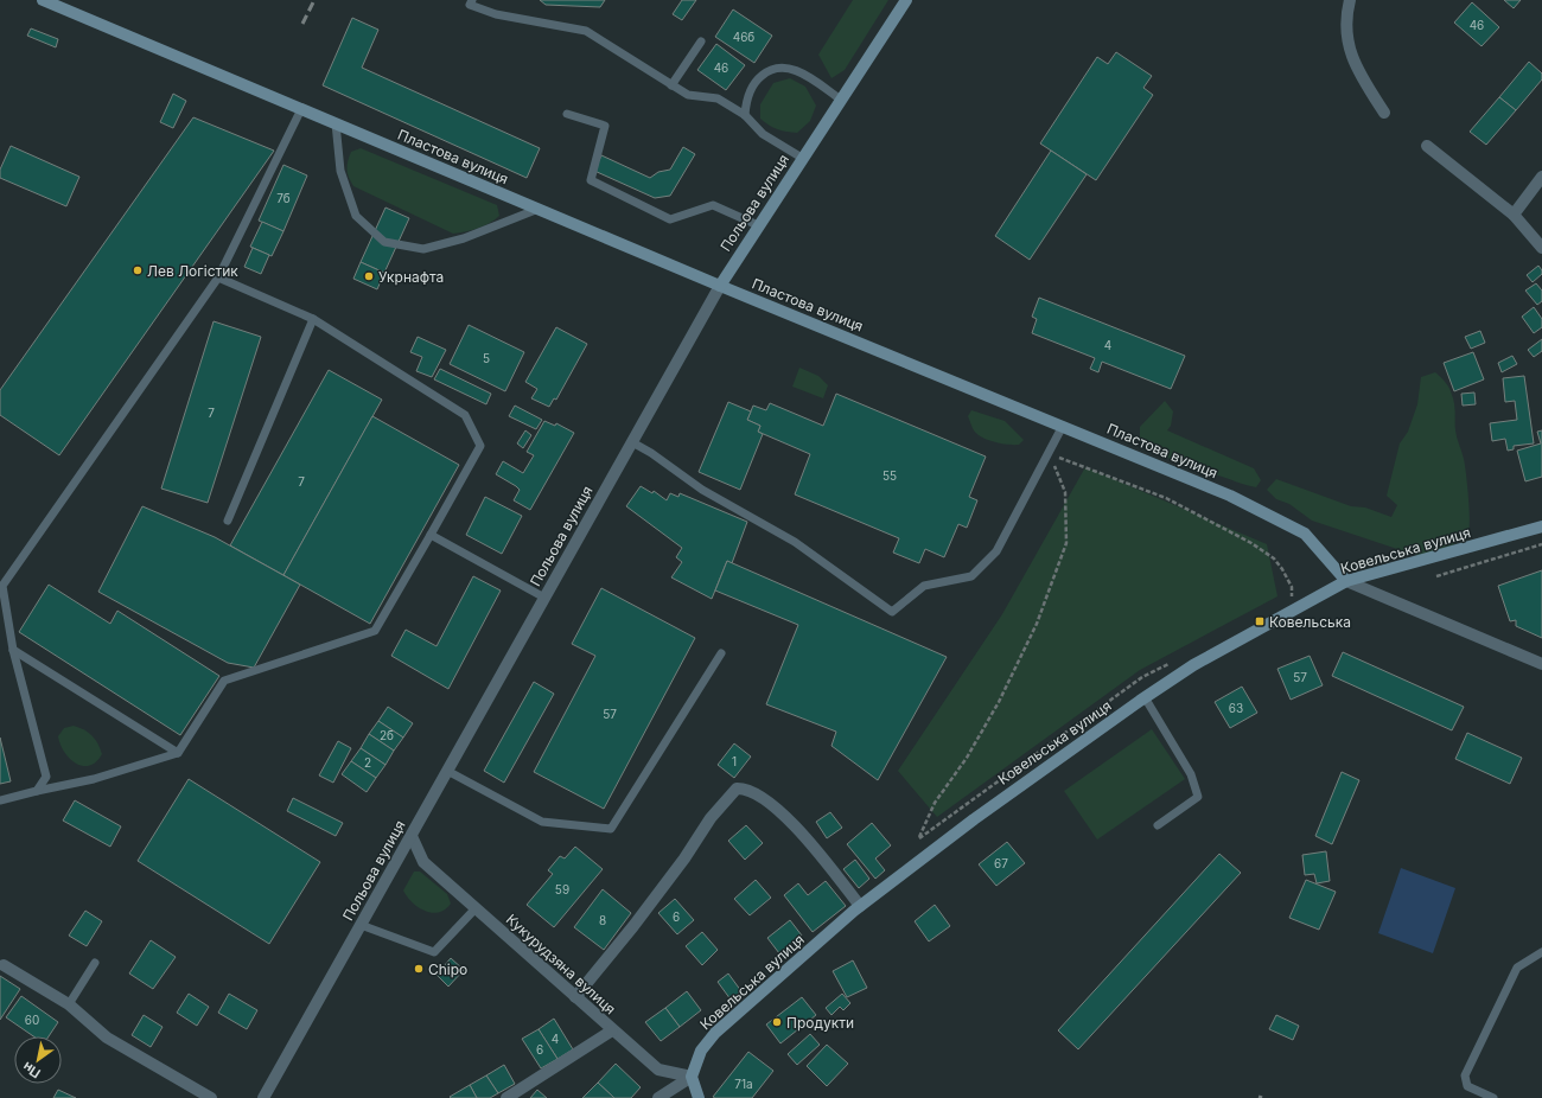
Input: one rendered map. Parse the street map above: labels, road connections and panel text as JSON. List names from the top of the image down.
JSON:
{
  "streets": {
    "main road": ["Пластова вулиця", "Польова вулиця", "Ковельська вулиця"],
    "street": ["Кукурудзяна вулиця"]
  },
  "crossings": [
    ["Пластова вулиця", "Польова вулиця"],
    ["Пластова вулиця", "Ковельська вулиця"],
    ["Польова вулиця", "Кукурудзяна вулиця"],
    ["Ковельська вулиця", "Кукурудзяна вулиця"]
  ],
  "places": {
    "other": [
      "Лев Логістик",
      "Укрнафта",
      "Chipo",
      "Продукти"
    ],
    "transit": ["Ковельська"]
  },
  "house_numbers": [
    "46",
    "46б",
    "46",
    "7б",
    "4",
    "5",
    "7",
    "55",
    "7",
    "57",
    "63",
    "57",
    "2б",
    "1",
    "2",
    "67",
    "59",
    "6",
    "8",
    "60",
    "4",
    "6",
    "71а"
  ],
  "north": "bottom left"
}
